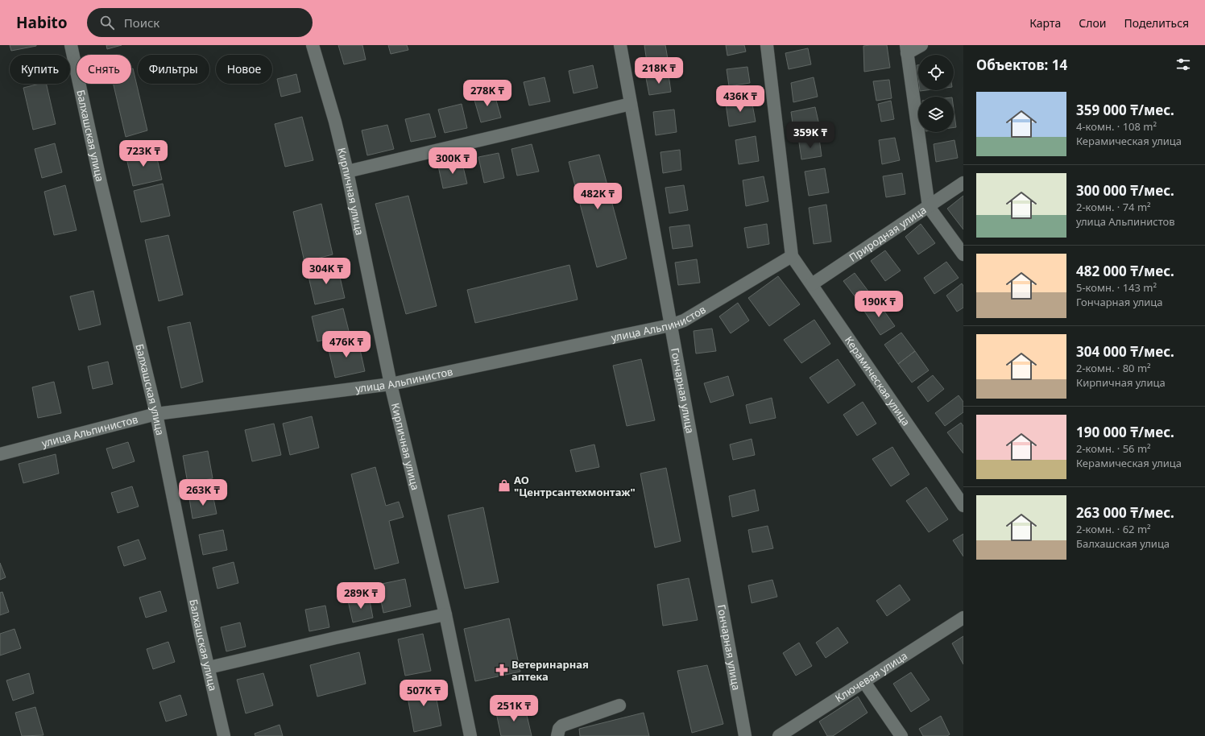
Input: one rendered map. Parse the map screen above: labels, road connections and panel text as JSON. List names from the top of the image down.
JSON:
{
  "streets": {
    "street": [
      "Балхашская улица",
      "Кирпичная улица",
      "Природная улица",
      "улица Альпинистов",
      "Керамическая улица",
      "Гончарная улица",
      "Ключевая улица"
    ]
  },
  "crossings": [
    ["Балхашская улица", "улица Альпинистов"],
    ["Кирпичная улица", "улица Альпинистов"],
    ["Природная улица", "Керамическая улица"],
    ["улица Альпинистов", "Керамическая улица"],
    ["улица Альпинистов", "Гончарная улица"]
  ],
  "places": {
    "shop": ["АО \"Центрсантехмонтаж\""],
    "pharmacy": ["Ветеринарная аптека"]
  },
  "page": {
    "header": "Habito",
    "search": "Поиск",
    "nav": ["Карта", "Слои", "Поделиться"],
    "heading": "Объектов: 14",
    "chip": [
      "Купить",
      "Снять",
      "Фильтры",
      "Новое"
    ],
    "price": [
      "218K ₸",
      "278K ₸",
      "436K ₸",
      "359K ₸",
      "723K ₸",
      "300K ₸",
      "482K ₸",
      "304K ₸",
      "190K ₸",
      "476K ₸",
      "263K ₸",
      "289K ₸",
      "507K ₸",
      "251K ₸"
    ],
    "list": [
      {
        "name": "359 000 ₸/мес.",
        "note": "4-комн. · 108 m² · Керамическая улица"
      },
      {
        "name": "300 000 ₸/мес.",
        "note": "2-комн. · 74 m² · улица Альпинистов"
      },
      {
        "name": "482 000 ₸/мес.",
        "note": "5-комн. · 143 m² · Гончарная улица"
      },
      {
        "name": "304 000 ₸/мес.",
        "note": "2-комн. · 80 m² · Кирпичная улица"
      },
      {
        "name": "190 000 ₸/мес.",
        "note": "2-комн. · 56 m² · Керамическая улица"
      },
      {
        "name": "263 000 ₸/мес.",
        "note": "2-комн. · 62 m² · Балхашская улица"
      }
    ]
  }
}
